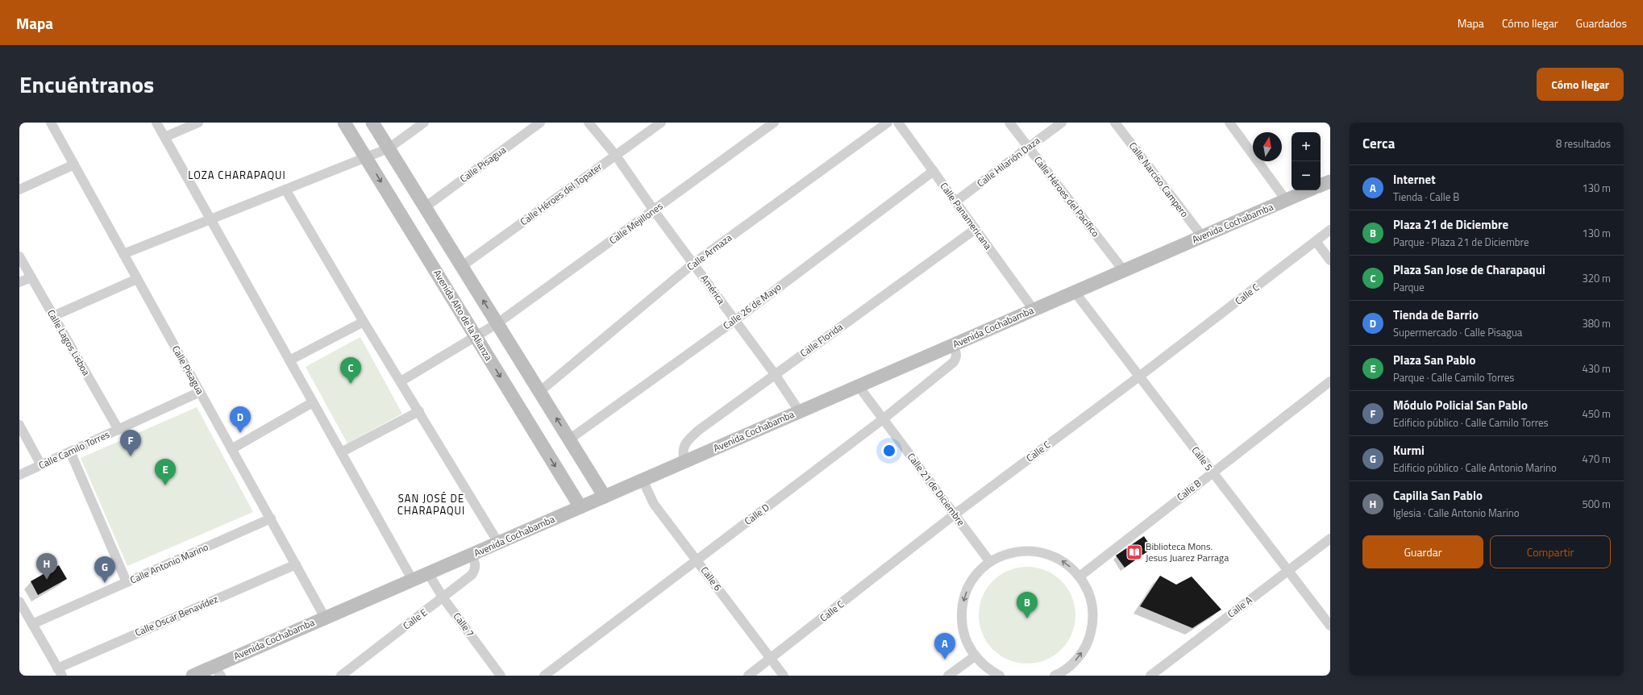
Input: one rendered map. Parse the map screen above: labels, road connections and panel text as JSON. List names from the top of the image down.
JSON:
{
  "streets": {
    "street": [
      "Calle Hilarión Daza",
      "Calle Pisagua",
      "Calle Narciso Campero",
      "Calle Héroes del Topater",
      "Calle Héroes del Pacífico",
      "Calle Panamericana",
      "Calle Mejillones",
      "Avenida Cochabamba",
      "Calle Armaza",
      "América",
      "Calle C",
      "Calle 26 de Mayo",
      "Avenida Alto de la Alianza",
      "Calle Florida",
      "Calle Lagos Lisboa",
      "Calle Camilo Torres",
      "Calle 5",
      "Calle 21 de Diciembre",
      "Calle B",
      "Calle D",
      "Calle Antonio Marino",
      "Calle 6",
      "Calle A",
      "Calle Oscar Benavídez",
      "Calle E",
      "Calle 7"
    ]
  },
  "crossings": [
    ["Calle Hilarión Daza", "Calle Héroes del Pacífico"],
    ["Calle Hilarión Daza", "Calle Panamericana"],
    ["Calle Pisagua", "Avenida Cochabamba"],
    ["Calle Pisagua", "Calle Camilo Torres"],
    ["Calle Pisagua", "Calle Antonio Marino"],
    ["Calle Pisagua", "Calle Oscar Benavídez"],
    ["Calle Narciso Campero", "Avenida Cochabamba"],
    ["Calle Héroes del Topater", "América"],
    ["Calle Héroes del Pacífico", "Avenida Cochabamba"],
    ["Calle Panamericana", "Avenida Cochabamba"],
    ["Calle Panamericana", "Calle 26 de Mayo"],
    ["Calle Panamericana", "Calle Florida"],
    ["Calle Mejillones", "América"],
    ["Calle Mejillones", "Avenida Alto de la Alianza"],
    ["Avenida Cochabamba", "América"],
    ["Avenida Cochabamba", "Avenida Alto de la Alianza"],
    ["Avenida Cochabamba", "Calle Florida"],
    ["Avenida Cochabamba", "Calle 5"],
    ["Avenida Cochabamba", "Calle 21 de Diciembre"],
    ["Avenida Cochabamba", "Calle D"],
    ["Avenida Cochabamba", "Calle 6"],
    ["Avenida Cochabamba", "Calle E"],
    ["Avenida Cochabamba", "Calle 7"],
    ["Calle Armaza", "América"],
    ["América", "Calle 26 de Mayo"],
    ["América", "Calle Florida"],
    ["Calle C", "Calle 5"],
    ["Calle C", "Calle 21 de Diciembre"],
    ["Calle C", "Calle 6"],
    ["Calle Lagos Lisboa", "Calle Camilo Torres"],
    ["Calle 5", "Calle B"],
    ["Calle 5", "Calle A"],
    ["Calle 21 de Diciembre", "Calle D"],
    ["Calle D", "Calle 6"],
    ["Calle E", "Calle 7"]
  ],
  "districts": ["LOZA CHARAPAQUI", "SAN JOSÉ DE CHARAPAQUI"],
  "places": {
    "library": ["Biblioteca Mons. Jesus Juarez Parraga"]
  },
  "north": "top",
  "page": {
    "header": "Mapa",
    "nav": ["Mapa", "Cómo llegar", "Guardados"],
    "title": "Encuéntranos",
    "buttons": [
      "Cómo llegar",
      ["Guardar", "Compartir"]
    ],
    "heading": ["Cerca", "8 resultados"],
    "map_buttons": ["+", "−"],
    "list": [
      {
        "mark": "A",
        "name": "Internet",
        "note": "Tienda · Calle B",
        "value": "130 m"
      },
      {
        "mark": "B",
        "name": "Plaza 21 de Diciembre",
        "note": "Parque · Plaza 21 de Diciembre",
        "value": "130 m"
      },
      {
        "mark": "C",
        "name": "Plaza San Jose de Charapaqui",
        "note": "Parque",
        "value": "320 m"
      },
      {
        "mark": "D",
        "name": "Tienda de Barrio",
        "note": "Supermercado · Calle Pisagua",
        "value": "380 m"
      },
      {
        "mark": "E",
        "name": "Plaza San Pablo",
        "note": "Parque · Calle Camilo Torres",
        "value": "430 m"
      },
      {
        "mark": "F",
        "name": "Módulo Policial San Pablo",
        "note": "Edificio público · Calle Camilo Torres",
        "value": "450 m"
      },
      {
        "mark": "G",
        "name": "Kurmi",
        "note": "Edificio público · Calle Antonio Marino",
        "value": "470 m"
      },
      {
        "mark": "H",
        "name": "Capilla San Pablo",
        "note": "Iglesia · Calle Antonio Marino",
        "value": "500 m"
      }
    ],
    "pins": [
      "C",
      "D",
      "F",
      "E",
      "H",
      "G",
      "B",
      "A"
    ]
  }
}
